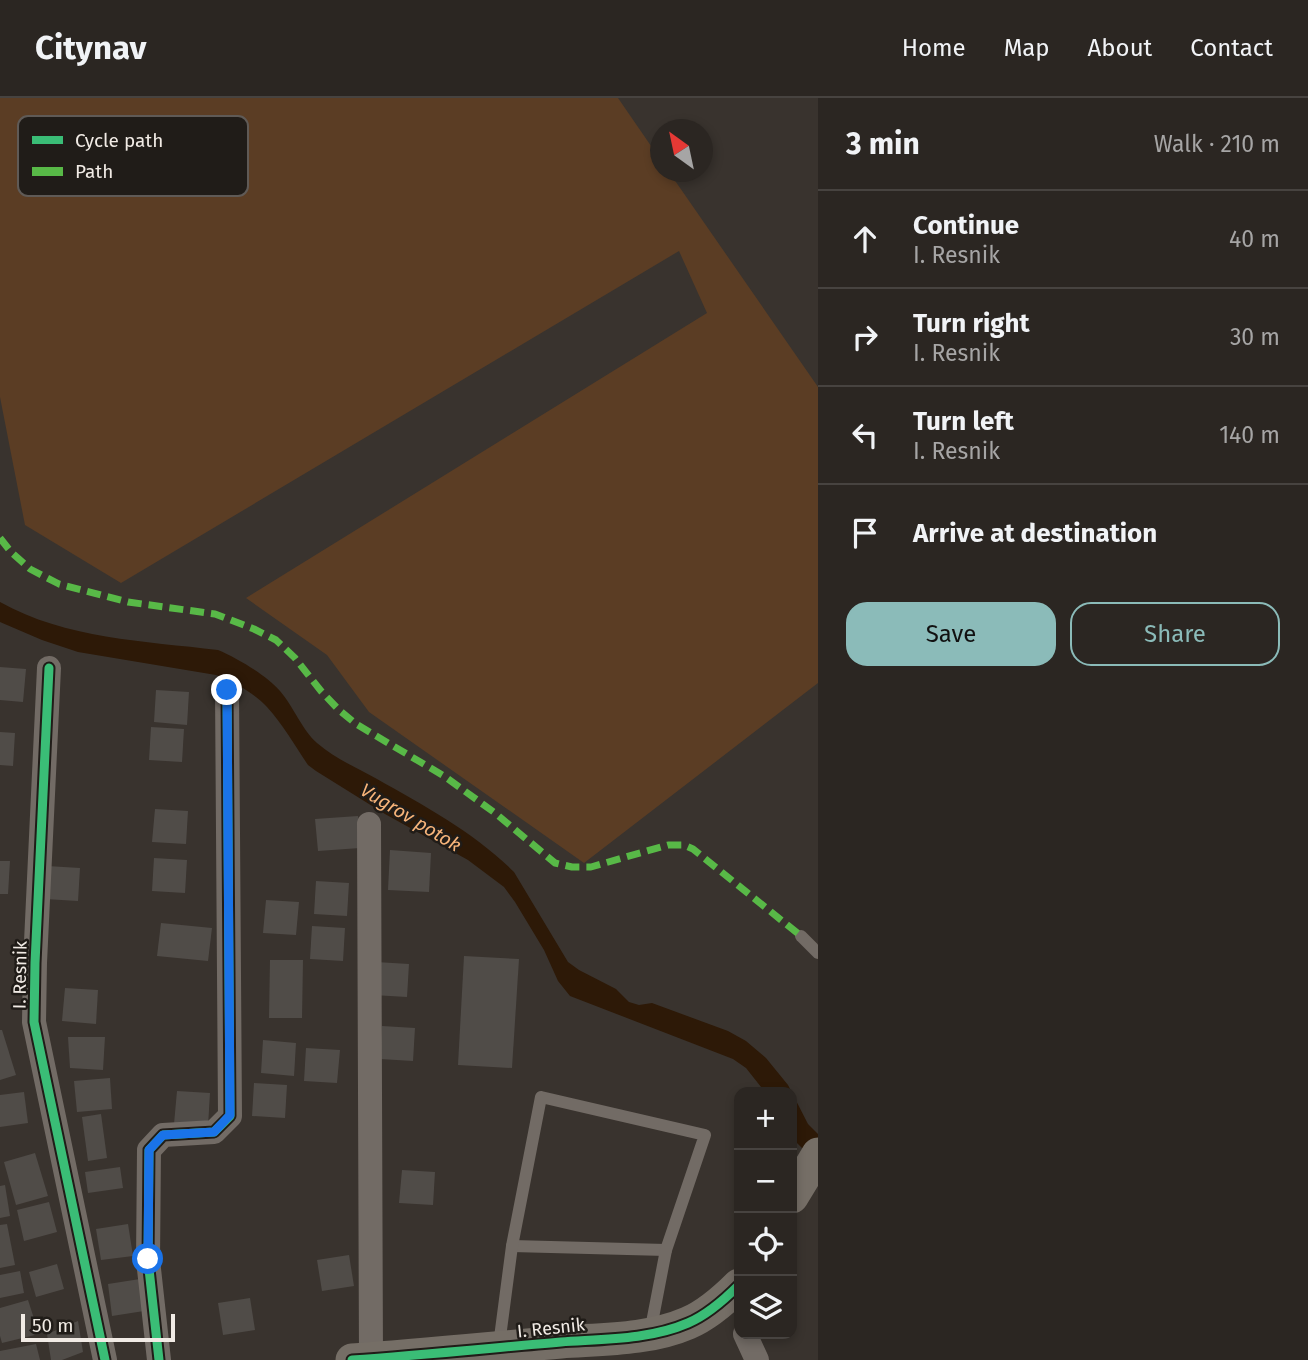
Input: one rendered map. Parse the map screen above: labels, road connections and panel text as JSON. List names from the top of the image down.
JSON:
{
  "streets": {
    "street": ["I. Resnik"]
  },
  "water": ["Vugrov potok"],
  "legend": ["Cycle path", "Path"],
  "scale_bar": "50 m",
  "north": "top left",
  "page": {
    "header": "Citynav",
    "nav": [
      "Home",
      "Map",
      "About",
      "Contact"
    ],
    "heading": ["3 min", "Walk · 210 m"],
    "list": [
      ["Continue", "I. Resnik", "40 m"],
      ["Turn right", "I. Resnik", "30 m"],
      ["Turn left", "I. Resnik", "140 m"],
      "Arrive at destination"
    ],
    "buttons": ["Save", "Share"],
    "map_buttons": ["+", "−"],
    "scale": "50 m"
  }
}
